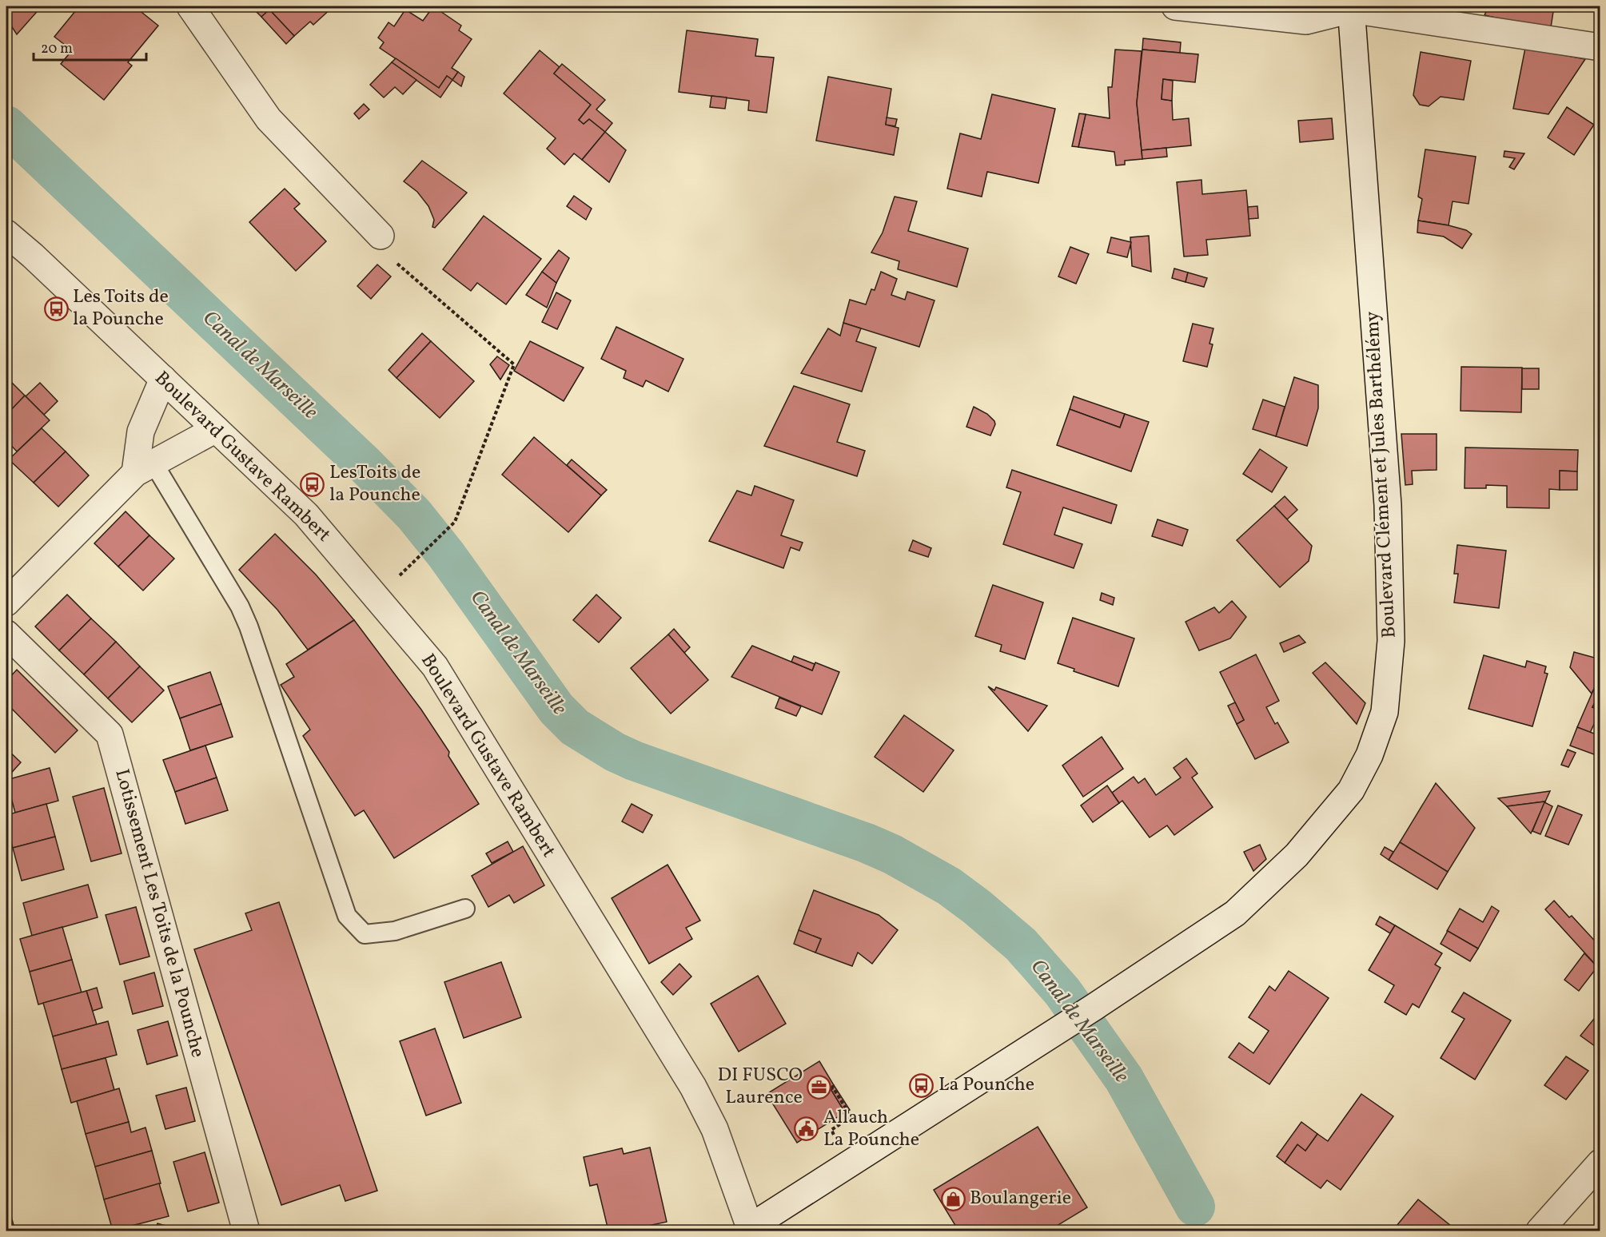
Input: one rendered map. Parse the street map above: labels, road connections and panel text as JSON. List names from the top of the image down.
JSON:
{
  "streets": {
    "street": ["Boulevard Gustave Rambert", "Boulevard Clément et Jules Barthélémy", "Lotissement Les Toits de la Pounche"]
  },
  "crossings": [
    ["Boulevard Gustave Rambert", "Boulevard Clément et Jules Barthélémy"]
  ],
  "water": ["Canal de Marseille"],
  "places": {
    "bus stop": ["Les Toits de la Pounche", "LesToits de la Pounche", "La Pounche"],
    "office": ["DI FUSCO Laurence"],
    "public building": ["Allauch La Pounche"],
    "shop": ["Boulangerie"]
  },
  "scale_bar": "20 m"
}
